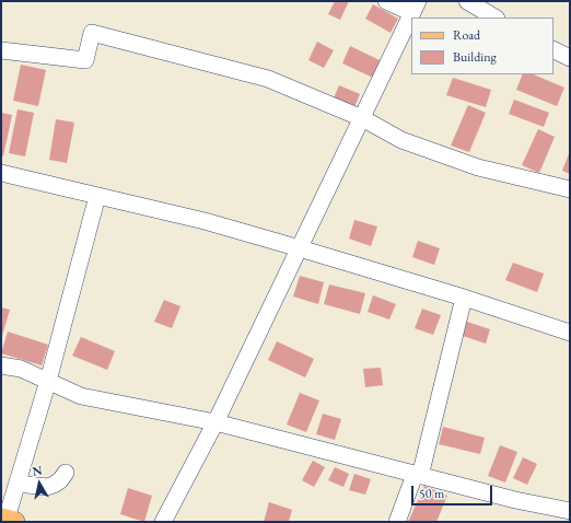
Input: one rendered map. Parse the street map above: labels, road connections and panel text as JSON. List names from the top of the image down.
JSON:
{
  "legend": ["Road", "Building"],
  "scale_bar": "50 m",
  "north": "top"
}
